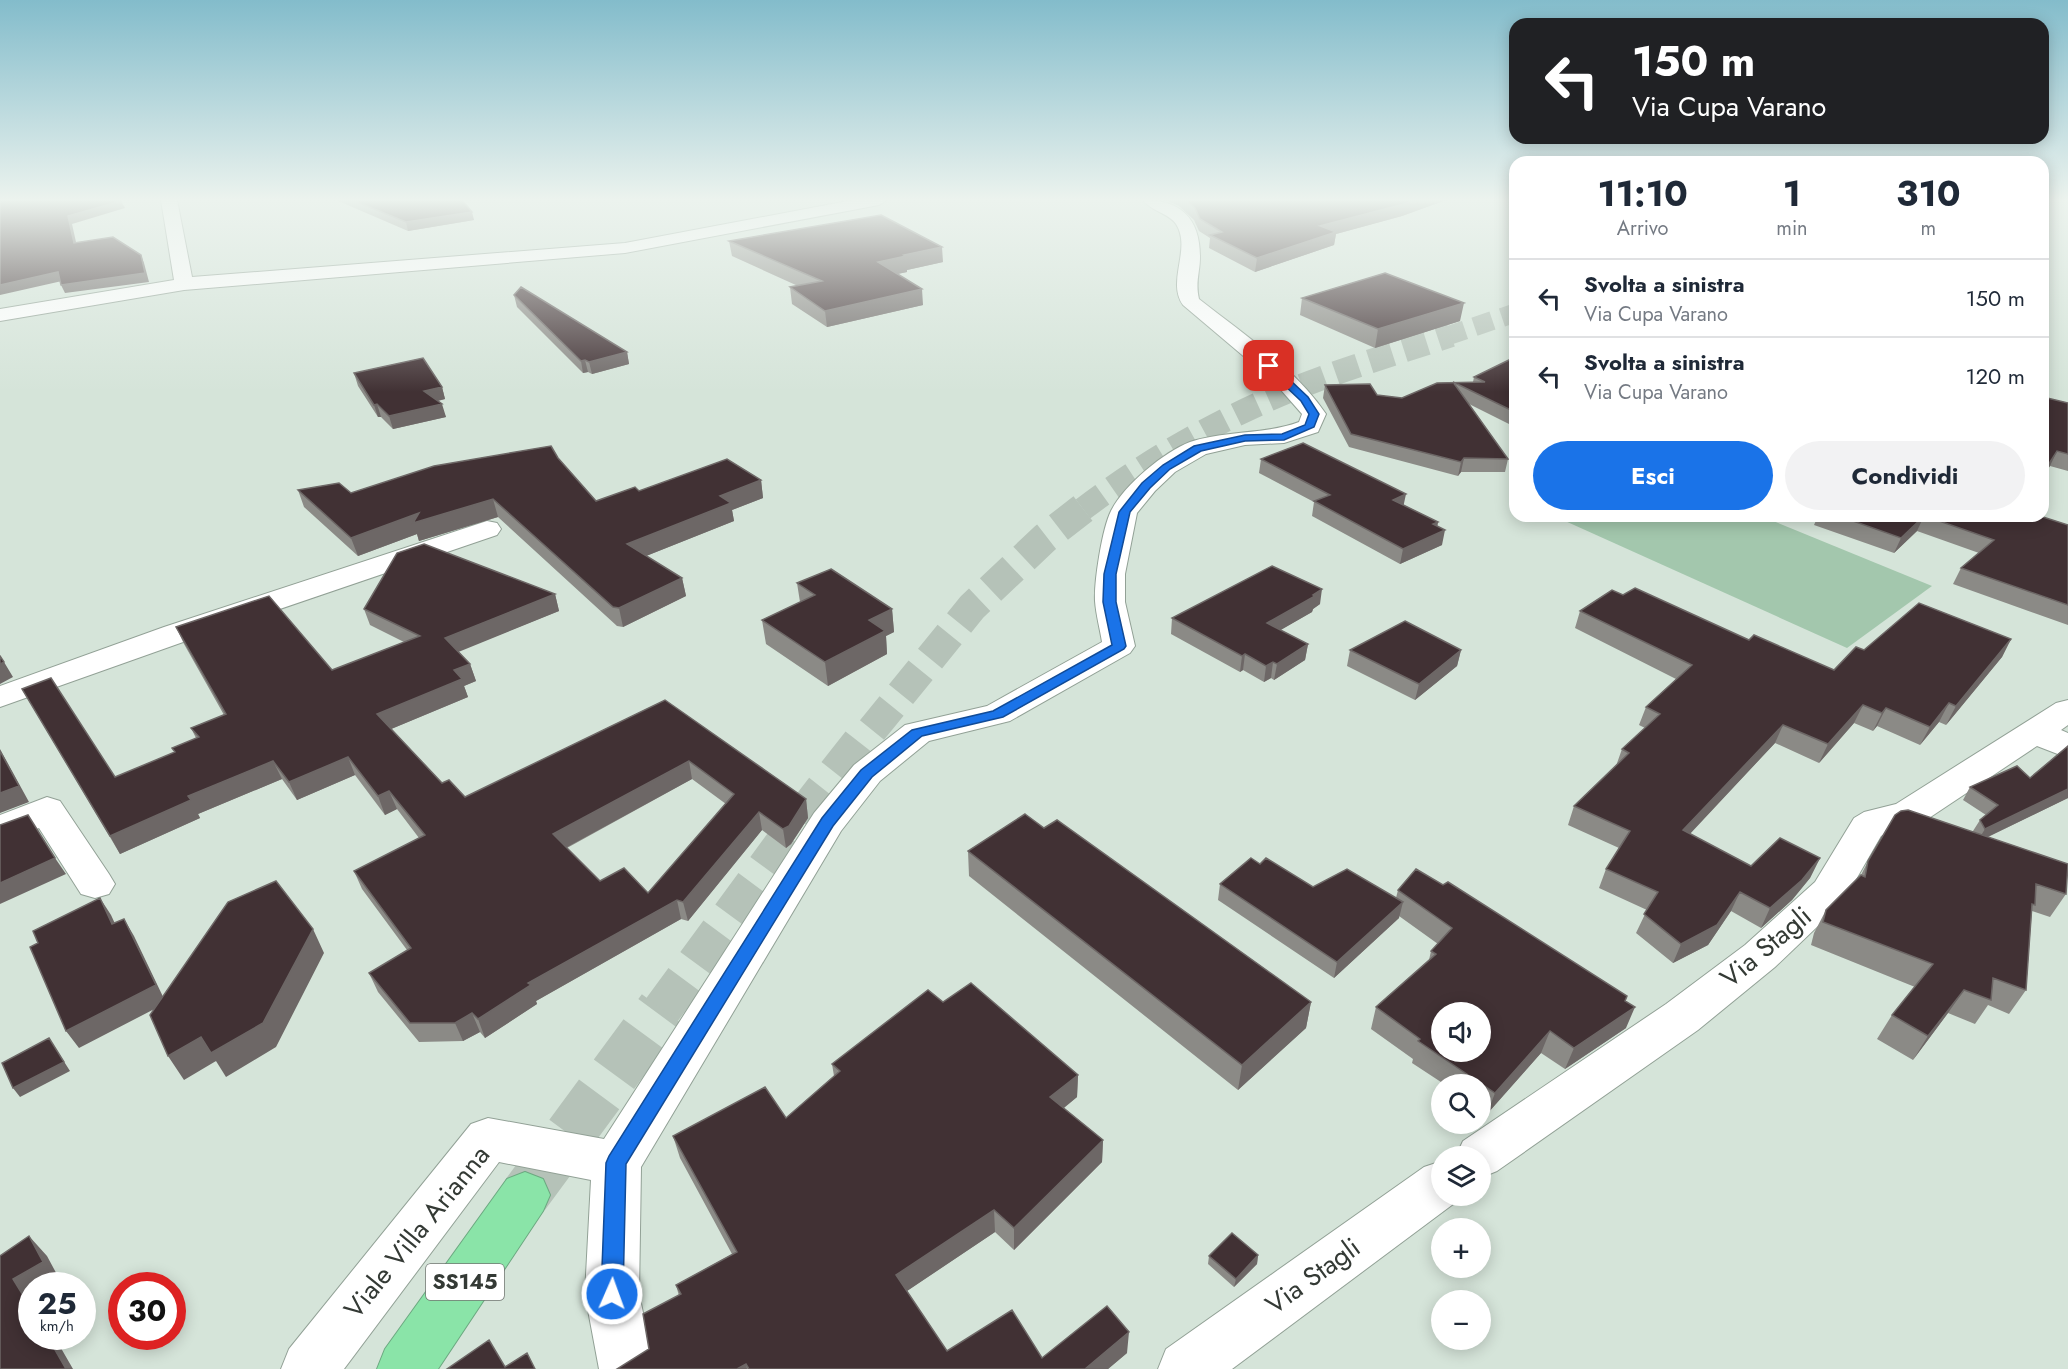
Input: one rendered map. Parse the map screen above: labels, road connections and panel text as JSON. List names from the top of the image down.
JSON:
{
  "streets": {
    "highway": ["SS145"],
    "street": ["Via Stagli", "Viale Villa Arianna"]
  },
  "page": {
    "turn": ["150 m", "Via Cupa Varano"],
    "eta": [
      "11:10",
      "Arrivo",
      "1",
      "min",
      "310",
      "m"
    ],
    "list": [
      {
        "name": "Svolta a sinistra",
        "note": "Via Cupa Varano",
        "value": "150 m"
      },
      {
        "name": "Svolta a sinistra",
        "note": "Via Cupa Varano",
        "value": "120 m"
      }
    ],
    "buttons": ["Esci", "Condividi"],
    "map_buttons": ["+", "−"],
    "speed": "25 km/h",
    "limit": "30"
  }
}
